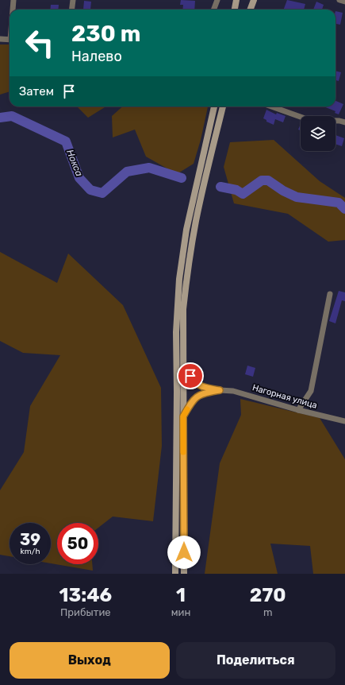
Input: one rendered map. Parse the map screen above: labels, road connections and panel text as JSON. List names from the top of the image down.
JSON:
{
  "streets": {
    "street": ["Нагорная улица"]
  },
  "water": ["Нокса"],
  "page": {
    "turn": ["230 m", "Налево"],
    "then": "Затем",
    "speed": "39 km/h",
    "limit": "50",
    "eta": [
      "13:46",
      "Прибытие",
      "1",
      "мин",
      "270",
      "m"
    ],
    "buttons": ["Выход", "Поделиться"]
  }
}
